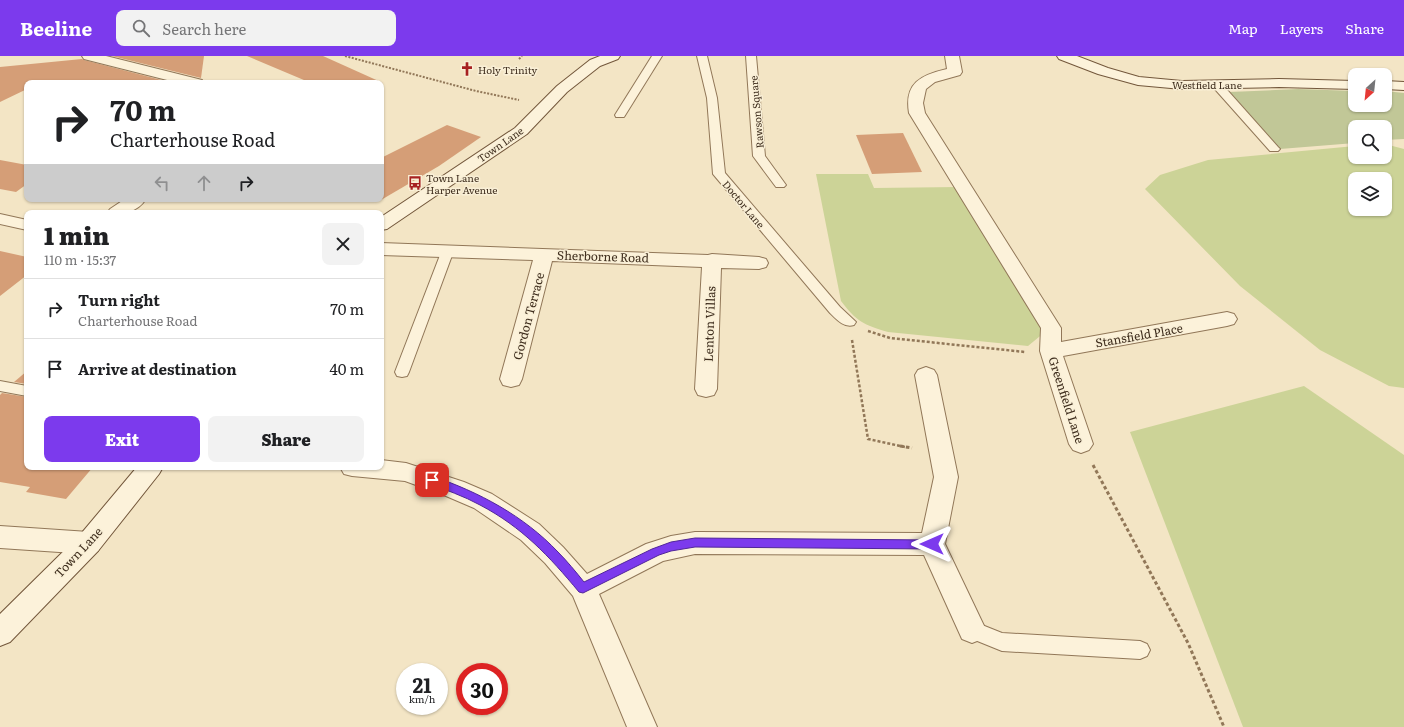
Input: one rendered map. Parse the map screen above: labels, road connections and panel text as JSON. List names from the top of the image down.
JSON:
{
  "streets": {
    "street": [
      "Westfield Lane",
      "Town Lane",
      "Sherborne Road",
      "Gordon Terrace",
      "Lenton Villas",
      "Stansfield Place",
      "Greenfield Lane"
    ],
    "lane": ["Rawson Square", "Doctor Lane"]
  },
  "crossings": [
    ["Sherborne Road", "Gordon Terrace"],
    ["Sherborne Road", "Lenton Villas"],
    ["Stansfield Place", "Greenfield Lane"]
  ],
  "places": {
    "church": ["Holy Trinity"],
    "bus stop": ["Town Lane Harper Avenue"]
  },
  "north": "bottom left",
  "page": {
    "header": "Beeline",
    "search": "Search here",
    "nav": ["Map", "Layers", "Share"],
    "turn": ["70 m", "Charterhouse Road"],
    "heading": ["1 min", "110 m · 15:37"],
    "list": [
      {
        "name": "Turn right",
        "note": "Charterhouse Road",
        "value": "70 m"
      },
      {
        "name": "Arrive at destination",
        "value": "40 m"
      }
    ],
    "buttons": ["Exit", "Share"],
    "speed": "21 km/h",
    "limit": "30"
  }
}
